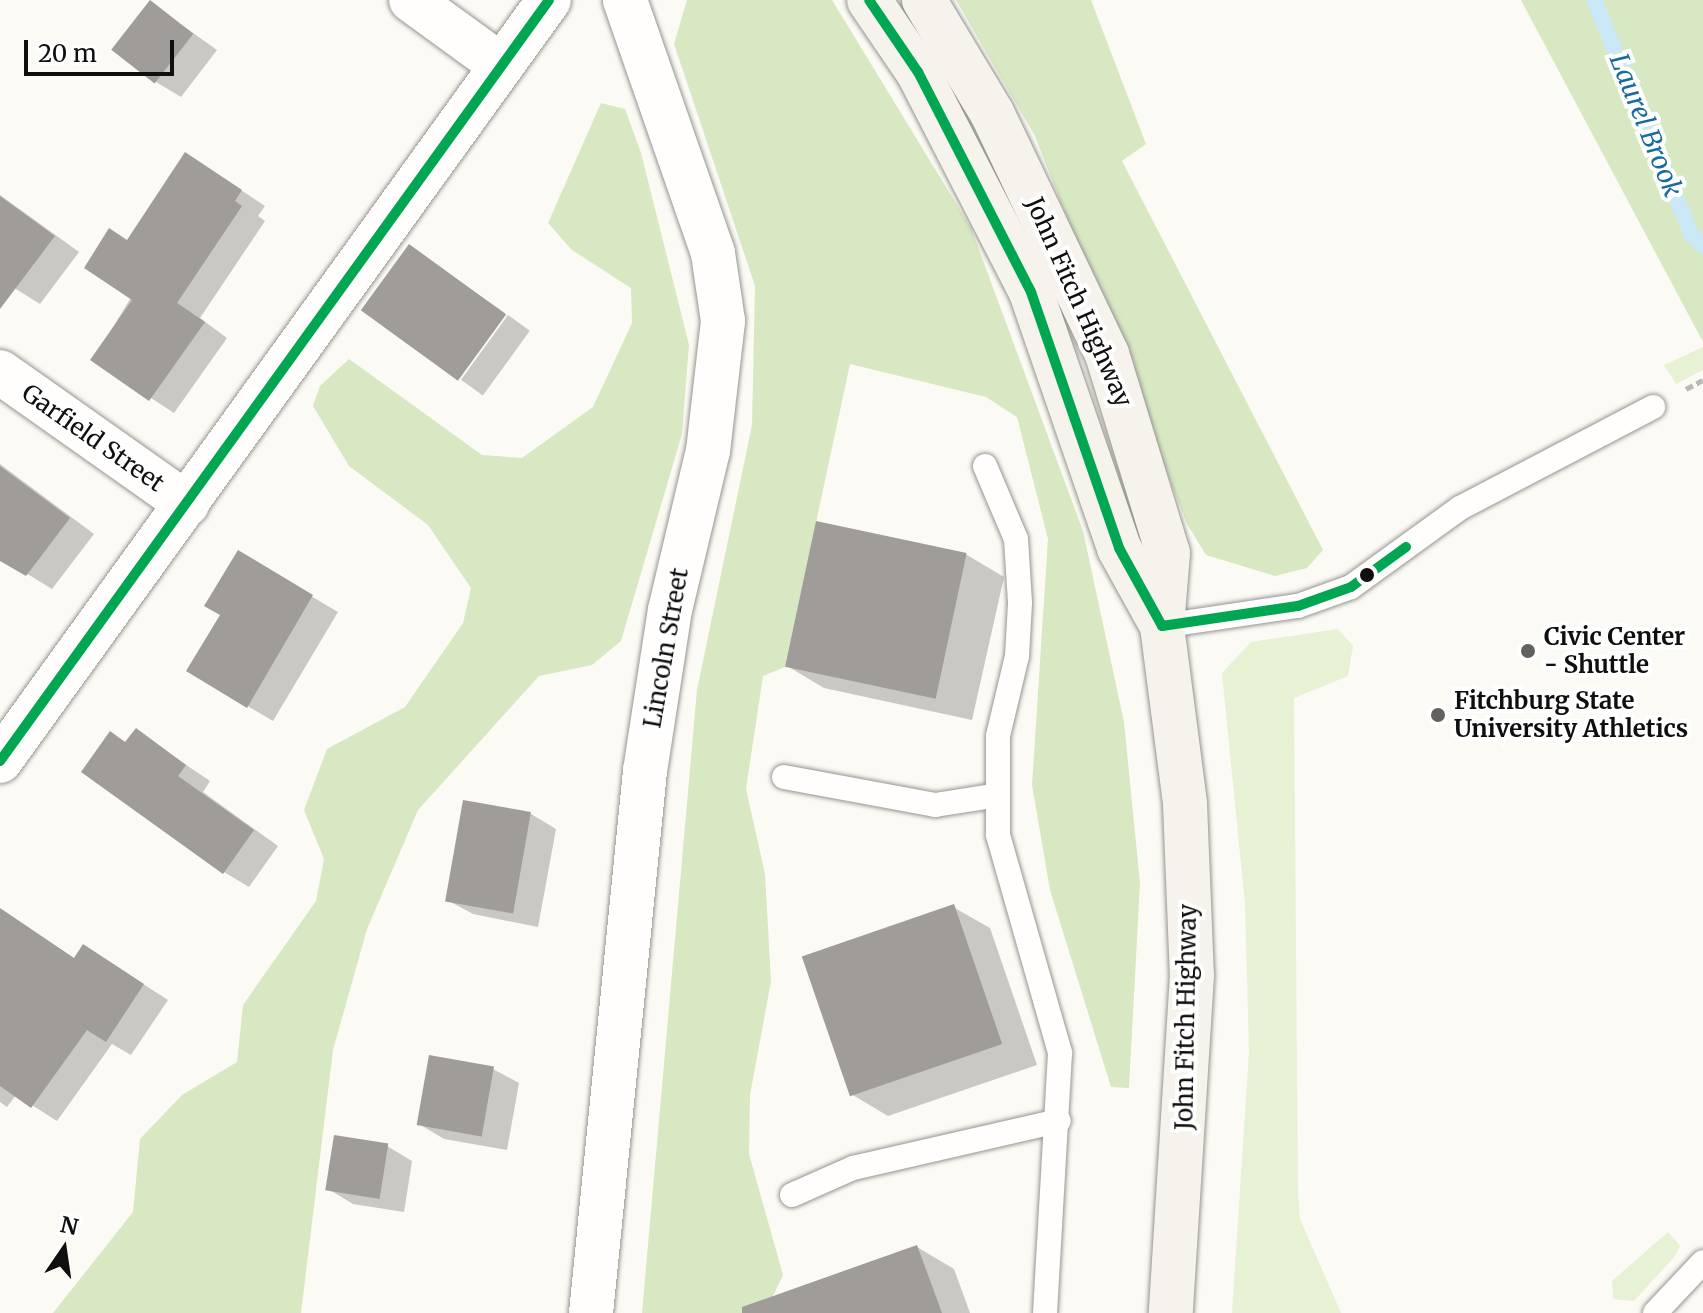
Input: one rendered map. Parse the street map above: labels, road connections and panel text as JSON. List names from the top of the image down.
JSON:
{
  "streets": {
    "main road": ["John Fitch Highway"],
    "street": ["Garfield Street", "Lincoln Street"]
  },
  "water": ["Laurel Brook"],
  "places": ["Civic Center - Shuttle", "Fitchburg State University Athletics"],
  "scale_bar": "20 m",
  "north": "top"
}
